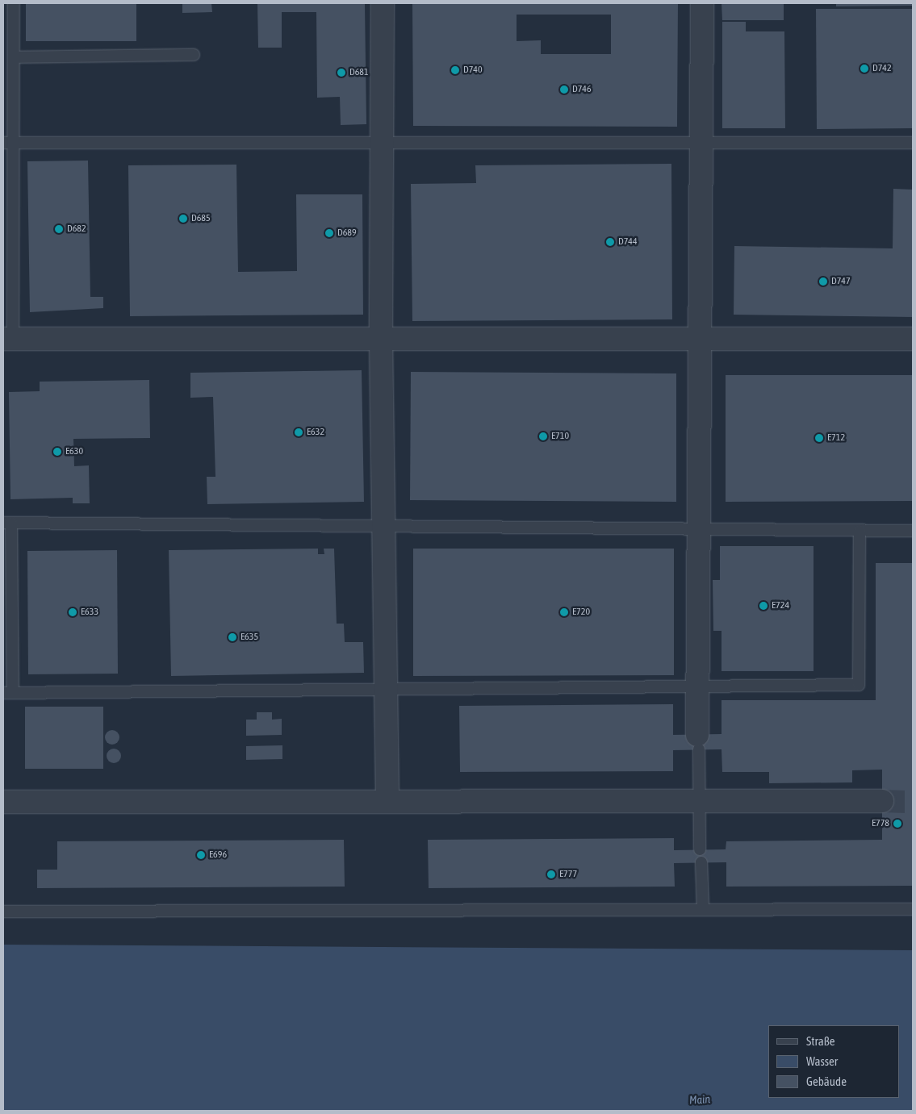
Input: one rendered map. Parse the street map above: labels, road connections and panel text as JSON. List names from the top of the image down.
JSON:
{
  "water": ["Main"],
  "places": [
    "D742",
    "D740",
    "D681",
    "D746",
    "D685",
    "D682",
    "D689",
    "D744",
    "D747",
    "E632",
    "E710",
    "E712",
    "E630",
    "E724",
    "E633",
    "E720",
    "E635",
    "E778",
    "E696",
    "E777"
  ],
  "legend": ["Straße", "Wasser", "Gebäude"]
}
